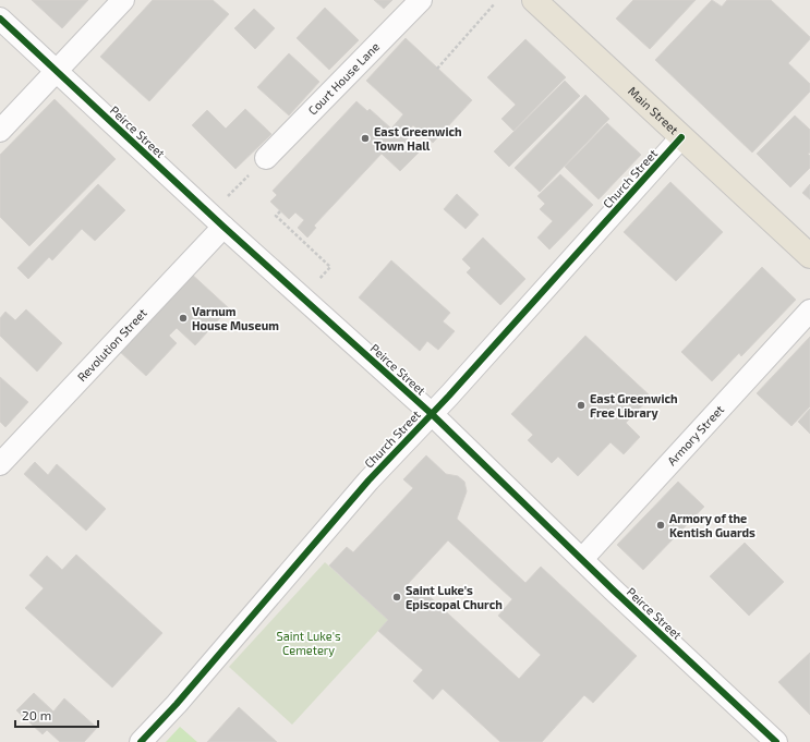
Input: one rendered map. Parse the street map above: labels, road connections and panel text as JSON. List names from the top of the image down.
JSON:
{
  "streets": {
    "main road": ["Main Street"],
    "street": [
      "Court House Lane",
      "Peirce Street",
      "Church Street",
      "Revolution Street",
      "Armory Street"
    ]
  },
  "crossings": [
    ["Main Street", "Church Street"],
    ["Peirce Street", "Church Street"],
    ["Peirce Street", "Revolution Street"],
    ["Peirce Street", "Armory Street"]
  ],
  "parks": ["Saint Luke's Cemetery"],
  "places": [
    "East Greenwich Town Hall",
    "Varnum House Museum",
    "East Greenwich Free Library",
    "Armory of the Kentish Guards",
    "Saint Luke's Episcopal Church"
  ],
  "scale_bar": "20 m"
}
